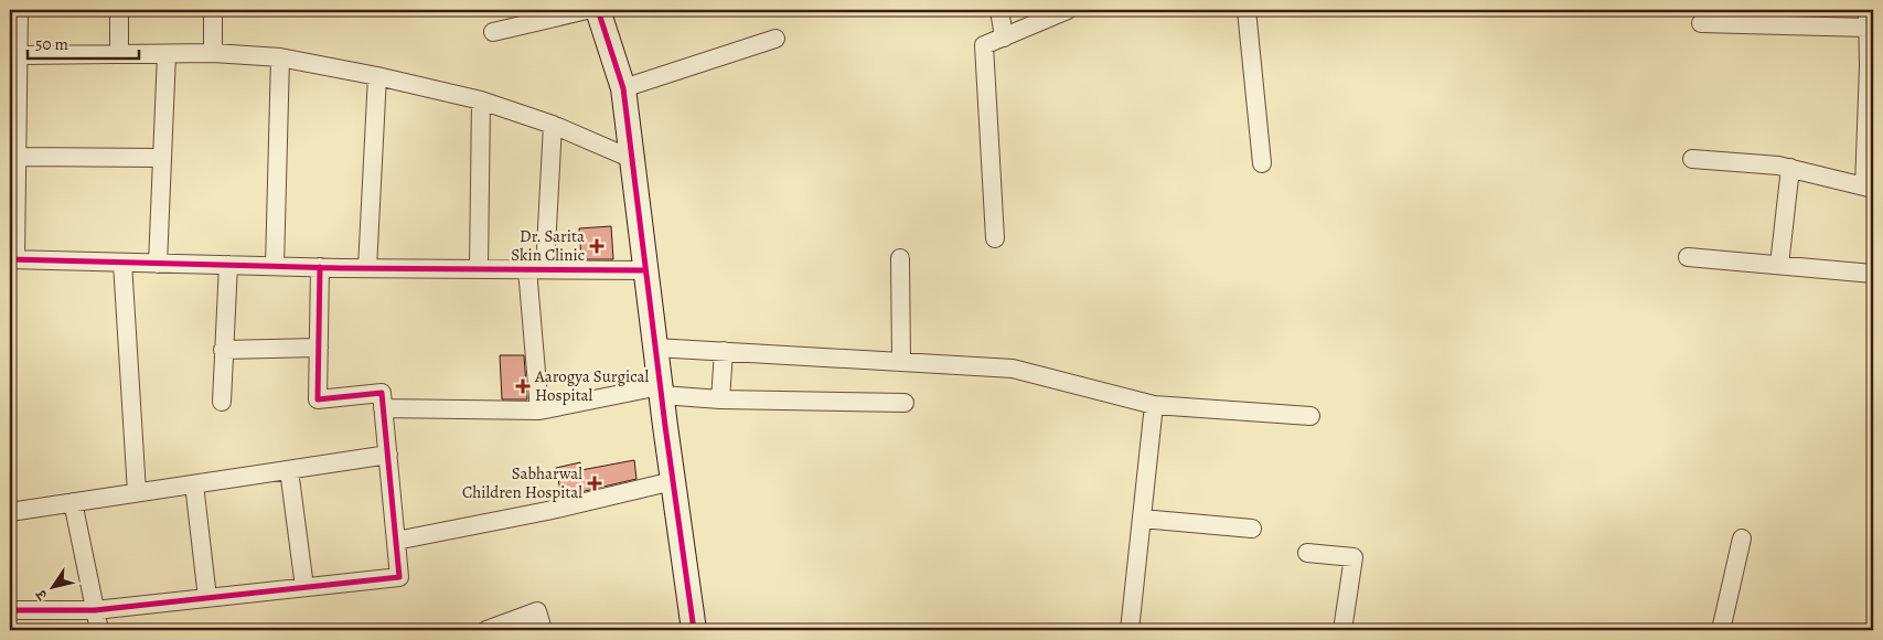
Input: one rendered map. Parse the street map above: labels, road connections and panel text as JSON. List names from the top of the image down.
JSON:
{
  "places": {
    "health": ["Dr. Sarita Skin Clinic", "Aarogya Surgical Hospital", "Sabharwal Children Hospital"]
  },
  "scale_bar": "50 m",
  "north": "bottom left"
}
